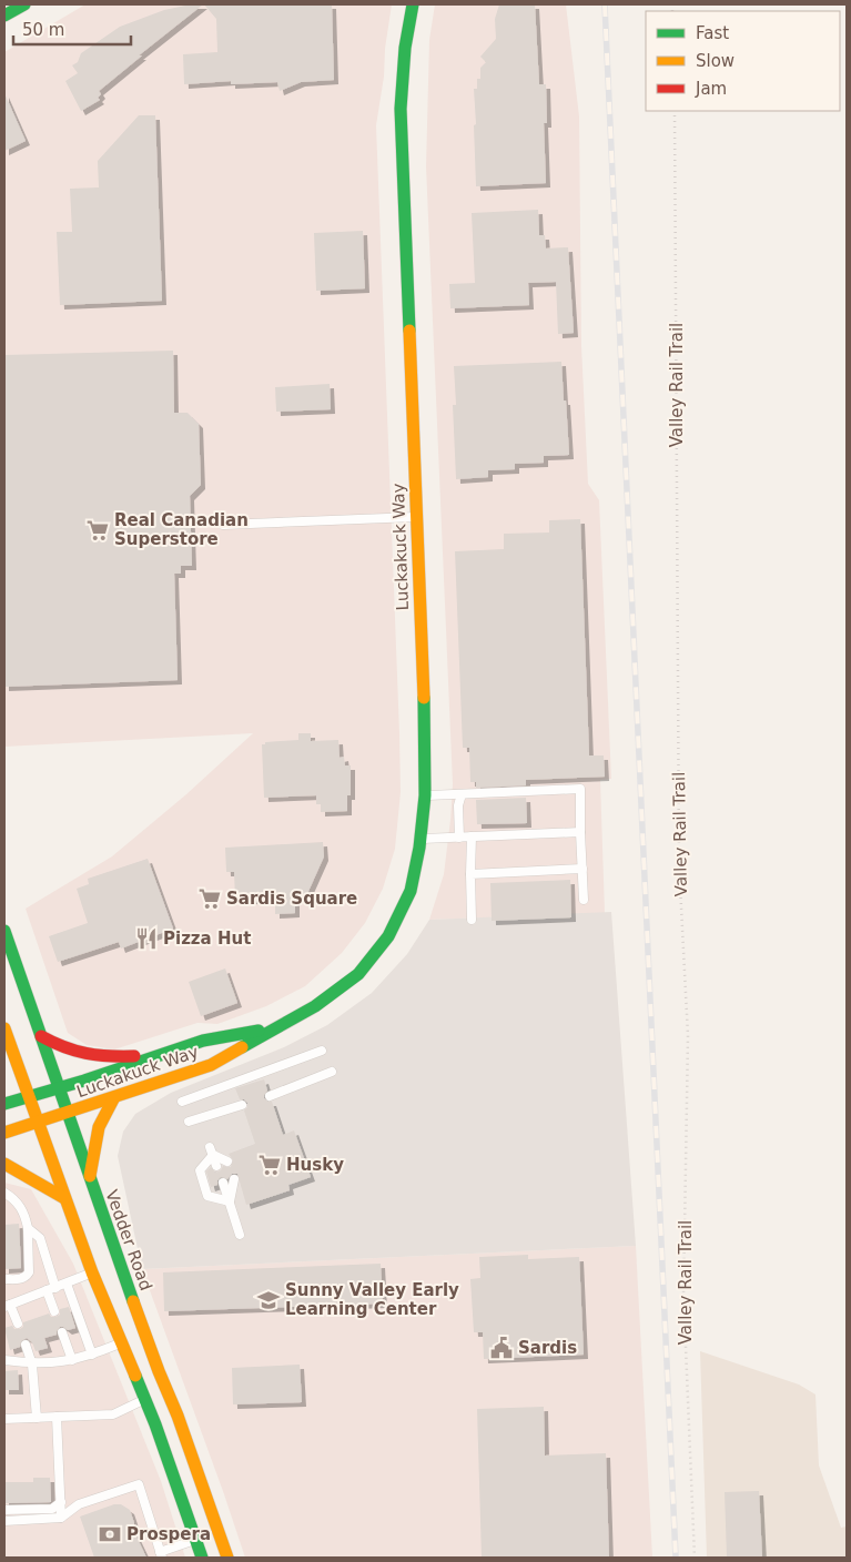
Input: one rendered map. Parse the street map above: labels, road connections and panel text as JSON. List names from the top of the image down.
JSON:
{
  "streets": {
    "main road": ["Luckakuck Way", "Vedder Road"],
    "path": ["Valley Rail Trail"]
  },
  "crossings": [
    ["Luckakuck Way", "Vedder Road"]
  ],
  "places": {
    "supermarket": ["Real Canadian Superstore", "Sardis Square", "Husky"],
    "restaurant": ["Pizza Hut"],
    "school or university": ["Sunny Valley Early Learning Center"],
    "public building": ["Sardis"],
    "bank": ["Prospera"]
  },
  "legend": ["Fast", "Slow", "Jam"],
  "scale_bar": "50 m"
}
